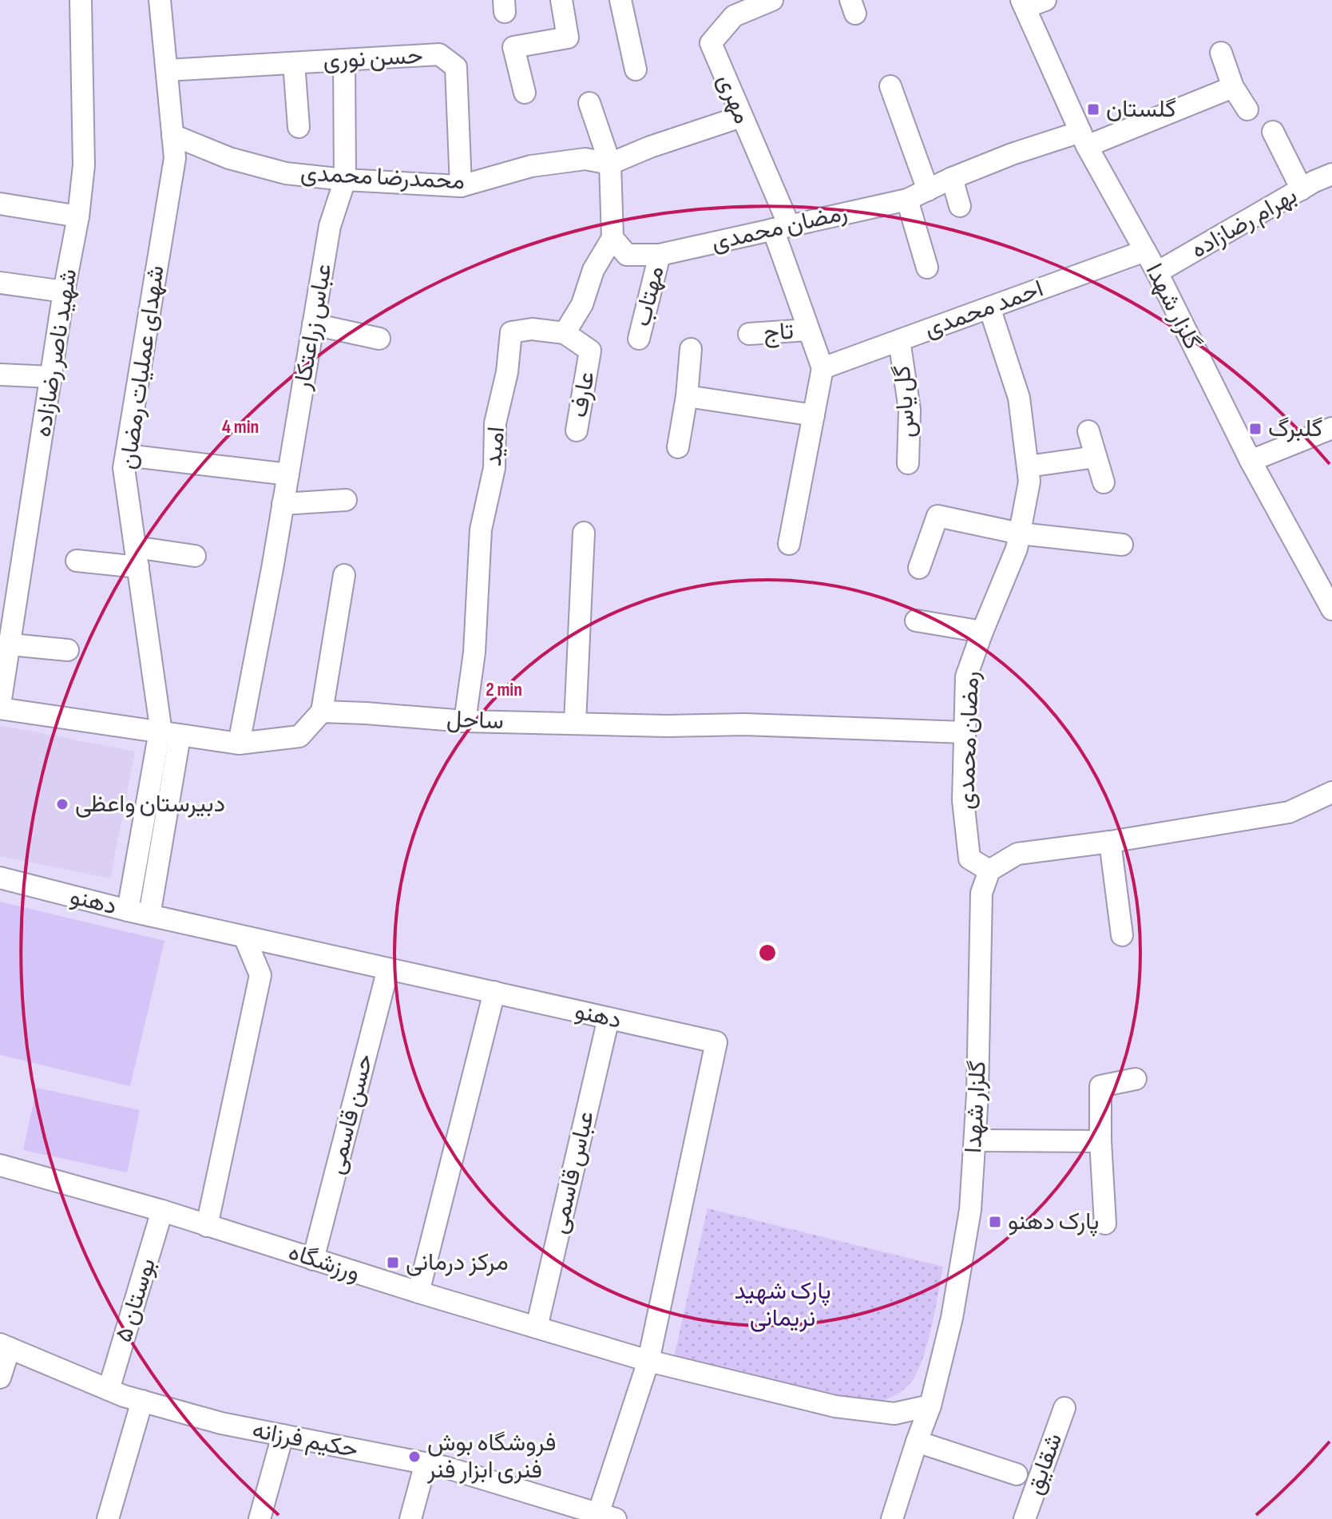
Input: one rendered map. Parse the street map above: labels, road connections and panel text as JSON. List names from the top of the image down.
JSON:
{
  "streets": {
    "street": [
      "حسن نوری",
      "مهری",
      "محمدرضا محمدی",
      "بهرام رضازاده",
      "رمضان محمدی",
      "مهتاب",
      "گلزار شهدا",
      "احمد محمدی",
      "عباس زراعتکار",
      "تاج",
      "شهید ناصر رضازاده",
      "شهدای عملیات رمضان",
      "عارف",
      "گل یاس",
      "امید",
      "ساحل",
      "دهنو",
      "حسن قاسمی",
      "عباس قاسمی",
      "ورزشگاه",
      "بوستان ۵",
      "حکیم فرزانه",
      "شقایق"
    ]
  },
  "crossings": [
    ["حسن نوری", "محمدرضا محمدی"],
    ["حسن نوری", "عباس زراعتکار"],
    ["حسن نوری", "شهدای عملیات رمضان"],
    ["مهری", "محمدرضا محمدی"],
    ["مهری", "رمضان محمدی"],
    ["مهری", "احمد محمدی"],
    ["مهری", "تاج"],
    ["محمدرضا محمدی", "عباس زراعتکار"],
    ["محمدرضا محمدی", "شهدای عملیات رمضان"],
    ["بهرام رضازاده", "گلزار شهدا"],
    ["رمضان محمدی", "مهتاب"],
    ["رمضان محمدی", "گلزار شهدا"],
    ["رمضان محمدی", "احمد محمدی"],
    ["رمضان محمدی", "ساحل"],
    ["گلزار شهدا", "احمد محمدی"],
    ["احمد محمدی", "گل یاس"],
    ["عارف", "امید"],
    ["امید", "ساحل"],
    ["دهنو", "حسن قاسمی"],
    ["دهنو", "عباس قاسمی"],
    ["دهنو", "ورزشگاه"],
    ["دهنو", "حکیم فرزانه"],
    ["حسن قاسمی", "ورزشگاه"],
    ["عباس قاسمی", "ورزشگاه"],
    ["ورزشگاه", "بوستان ۵"],
    ["بوستان ۵", "حکیم فرزانه"]
  ],
  "parks": ["پارک شهید نریمانی"],
  "places": {
    "transit": [
      "گلستان",
      "گلبرگ",
      "پارک دهنو",
      "مرکز درمانی"
    ],
    "other": ["دبیرستان واعظی", "فروشگاه بوش فنری ابزار فنر"]
  },
  "rings": ["4 min", "2 min"]
}
